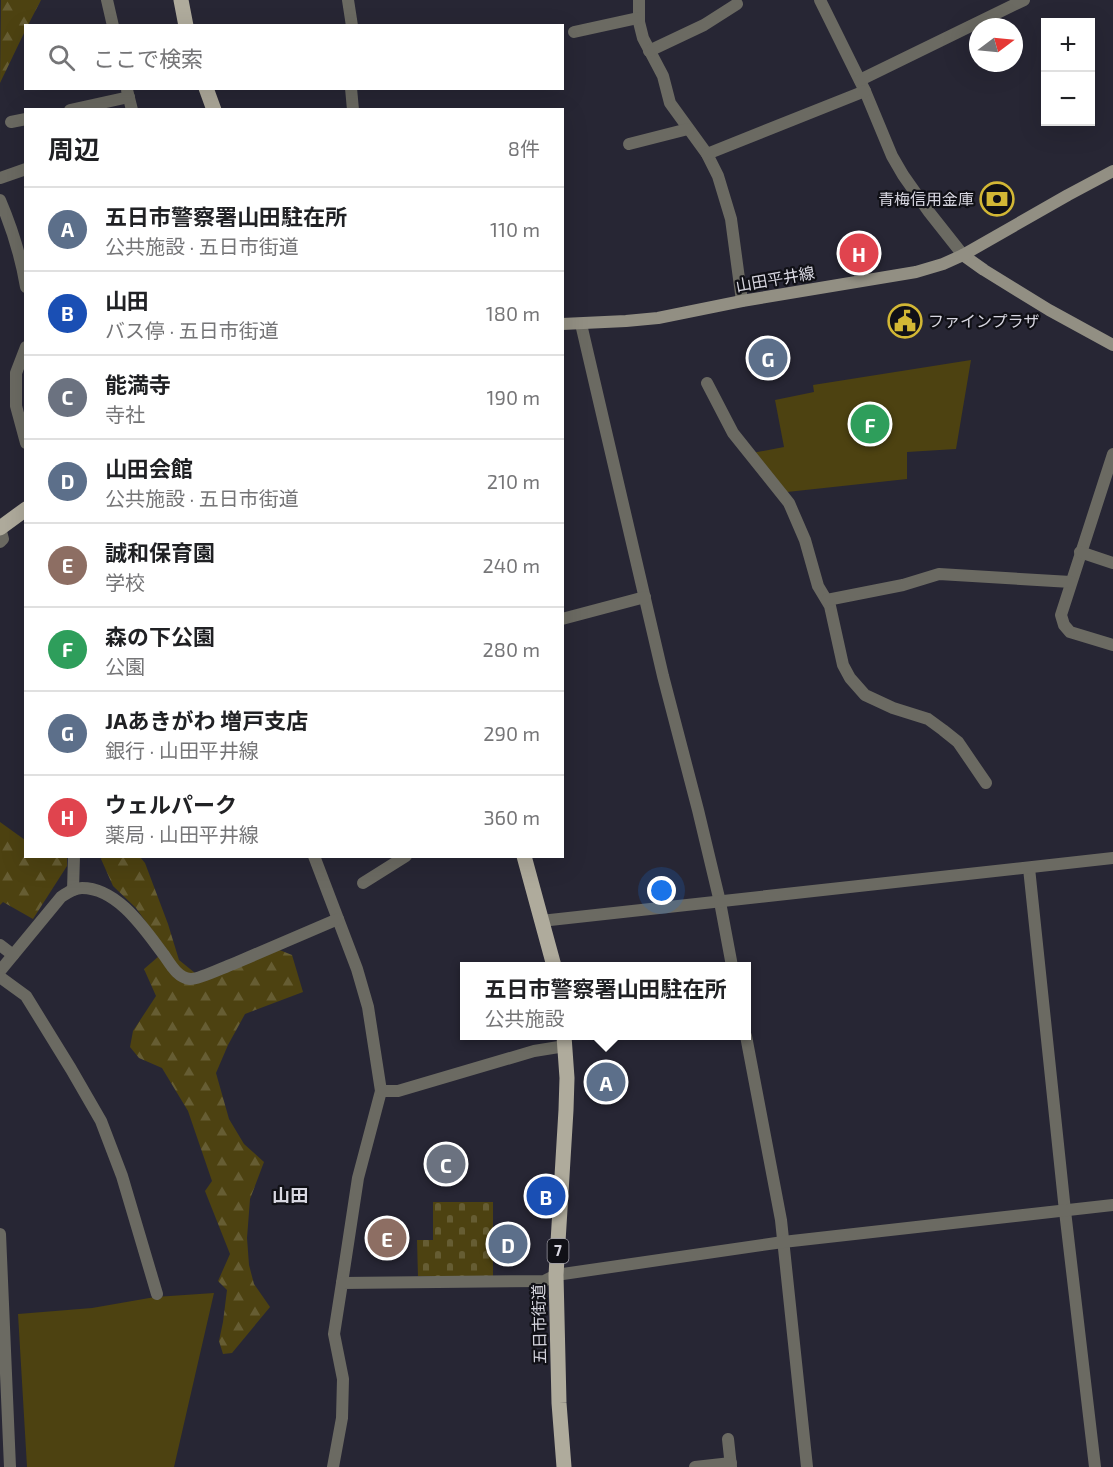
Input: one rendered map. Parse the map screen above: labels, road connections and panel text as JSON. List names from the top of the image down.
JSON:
{
  "streets": {
    "main road": ["山田平井線", "7", "五日市街道"]
  },
  "districts": ["山田"],
  "places": {
    "bank": ["青梅信用金庫"],
    "public building": ["ファインプラザ"]
  },
  "north": "right",
  "page": {
    "map_buttons": ["+", "−"],
    "search": "ここで検索",
    "heading": ["周辺", "8件"],
    "list": [
      {
        "mark": "A",
        "name": "五日市警察署山田駐在所",
        "note": "公共施設 · 五日市街道",
        "value": "110 m"
      },
      {
        "mark": "B",
        "name": "山田",
        "note": "バス停 · 五日市街道",
        "value": "180 m"
      },
      {
        "mark": "C",
        "name": "能満寺",
        "note": "寺社",
        "value": "190 m"
      },
      {
        "mark": "D",
        "name": "山田会館",
        "note": "公共施設 · 五日市街道",
        "value": "210 m"
      },
      {
        "mark": "E",
        "name": "誠和保育園",
        "note": "学校",
        "value": "240 m"
      },
      {
        "mark": "F",
        "name": "森の下公園",
        "note": "公園",
        "value": "280 m"
      },
      {
        "mark": "G",
        "name": "JAあきがわ 増戸支店",
        "note": "銀行 · 山田平井線",
        "value": "290 m"
      },
      {
        "mark": "H",
        "name": "ウェルパーク",
        "note": "薬局 · 山田平井線",
        "value": "360 m"
      }
    ],
    "pins": [
      "H",
      "G",
      "F",
      "A",
      "C",
      "B",
      "E",
      "D"
    ],
    "popup": ["五日市警察署山田駐在所", "公共施設"]
  }
}
